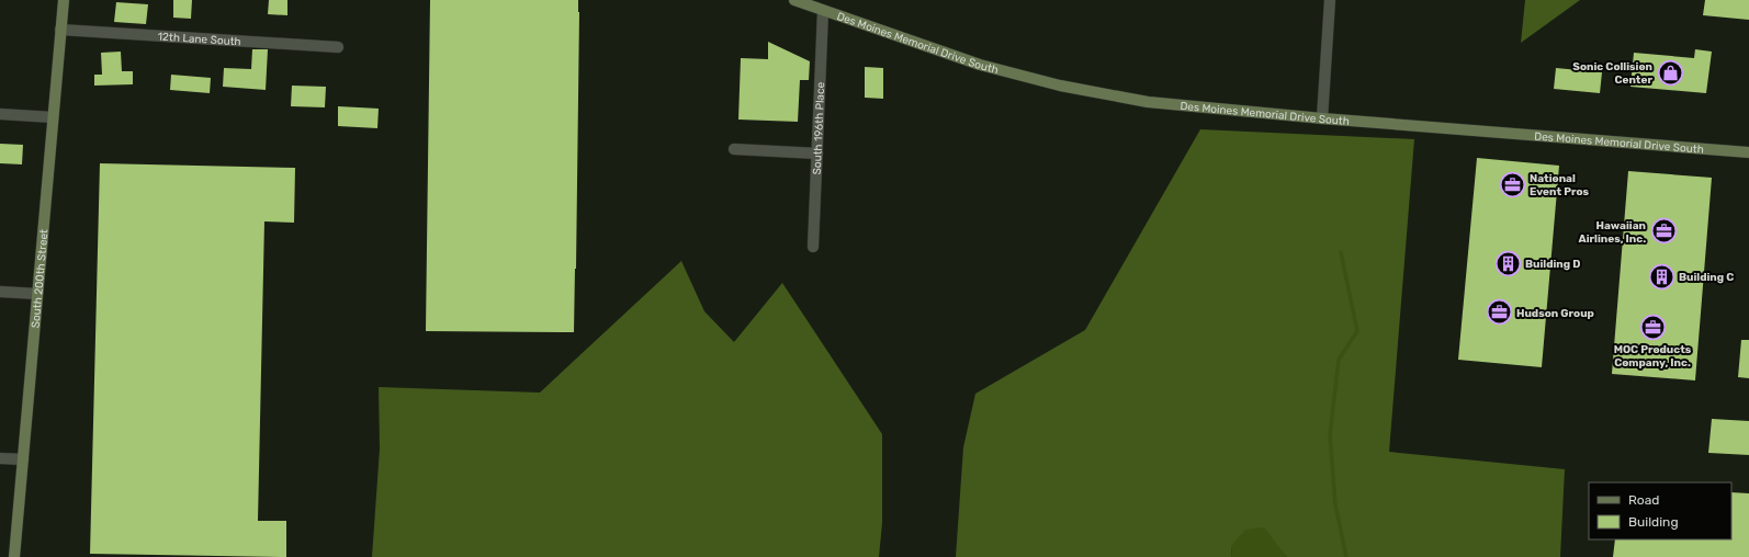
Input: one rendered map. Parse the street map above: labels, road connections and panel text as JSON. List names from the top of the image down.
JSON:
{
  "streets": {
    "main road": ["Des Moines Memorial Drive South", "South 200th Street"],
    "street": ["12th Lane South", "South 196th Place"]
  },
  "crossings": [
    ["12th Lane South", "South 200th Street"],
    ["Des Moines Memorial Drive South", "South 196th Place"]
  ],
  "places": {
    "shop": ["Sonic Collision Center"],
    "office": [
      "National Event Pros",
      "Hawaiian Airlines, Inc.",
      "Hudson Group",
      "MOC Products Company, Inc."
    ],
    "building": ["Building D", "Building C"]
  },
  "legend": ["Road", "Building"]
}
